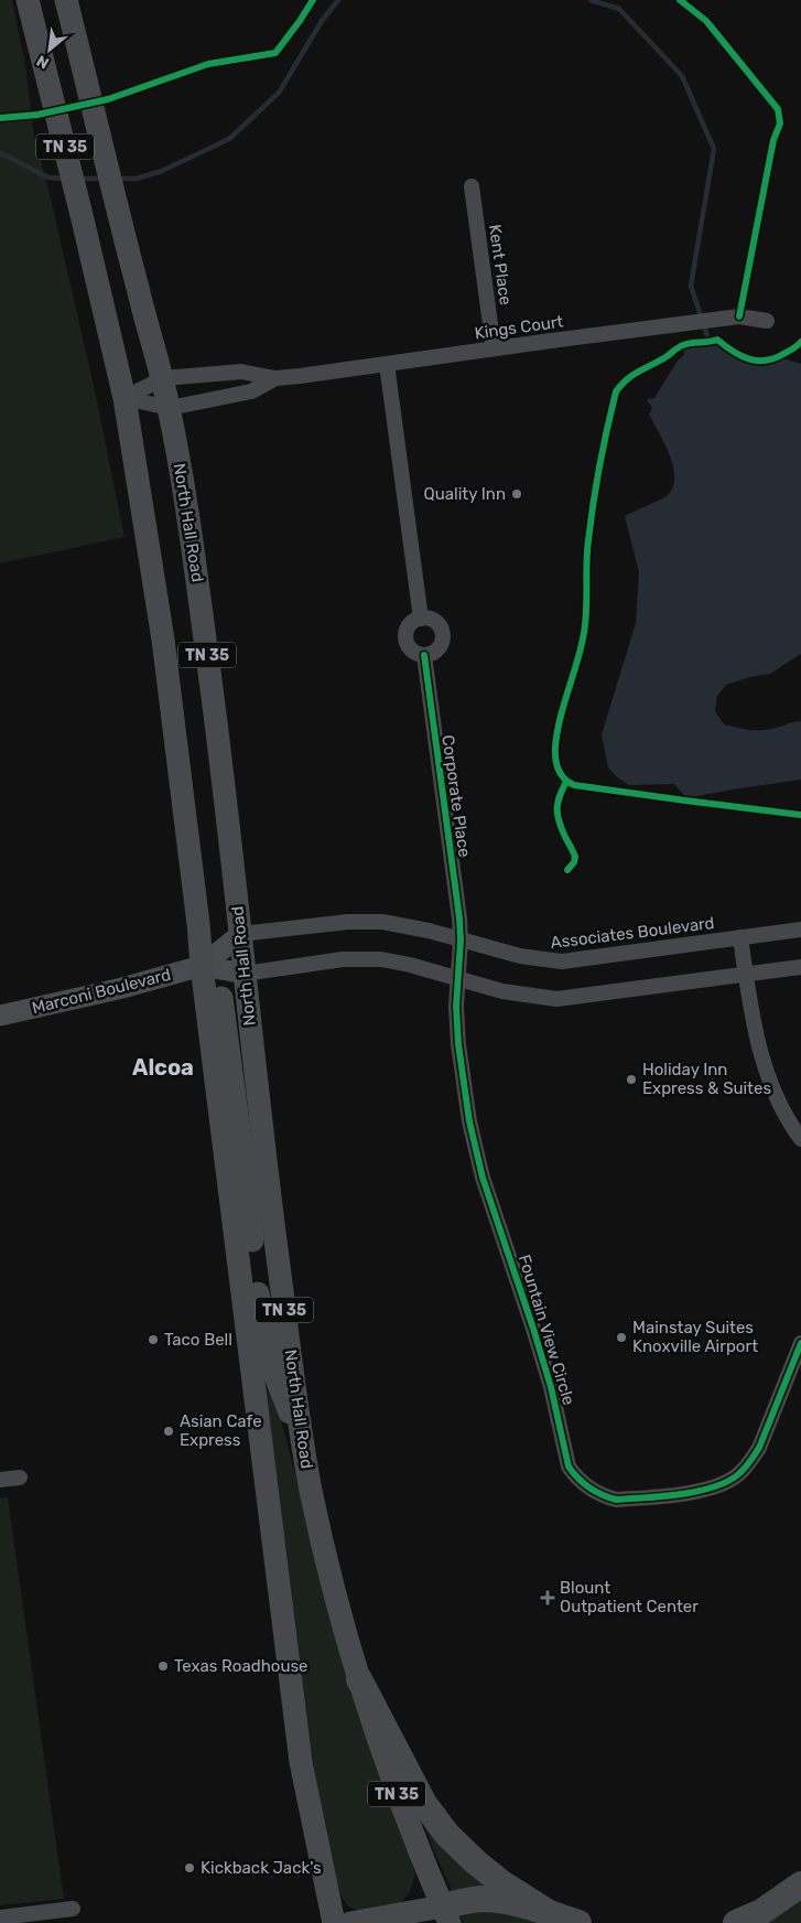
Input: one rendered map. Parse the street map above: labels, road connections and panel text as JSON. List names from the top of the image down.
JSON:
{
  "streets": {
    "main road": ["TN 35", "North Hall Road", "Marconi Boulevard"],
    "street": [
      "Kent Place",
      "Kings Court",
      "Corporate Place",
      "Associates Boulevard",
      "Fountain View Circle"
    ]
  },
  "crossings": [
    ["TN 35", "Kings Court"],
    ["TN 35", "Marconi Boulevard"],
    ["Kent Place", "Kings Court"],
    ["Kings Court", "North Hall Road"],
    ["North Hall Road", "Associates Boulevard"],
    ["North Hall Road", "Marconi Boulevard"],
    ["Corporate Place", "Associates Boulevard"],
    ["Corporate Place", "Fountain View Circle"],
    ["Associates Boulevard", "Marconi Boulevard"],
    ["Associates Boulevard", "Fountain View Circle"]
  ],
  "districts": ["Alcoa"],
  "places": {
    "other": [
      "Quality Inn",
      "Holiday Inn Express & Suites",
      "Mainstay Suites Knoxville Airport",
      "Taco Bell",
      "Asian Cafe Express",
      "Texas Roadhouse",
      "Kickback Jack's"
    ],
    "health": ["Blount Outpatient Center"]
  },
  "north": "bottom left"
}
